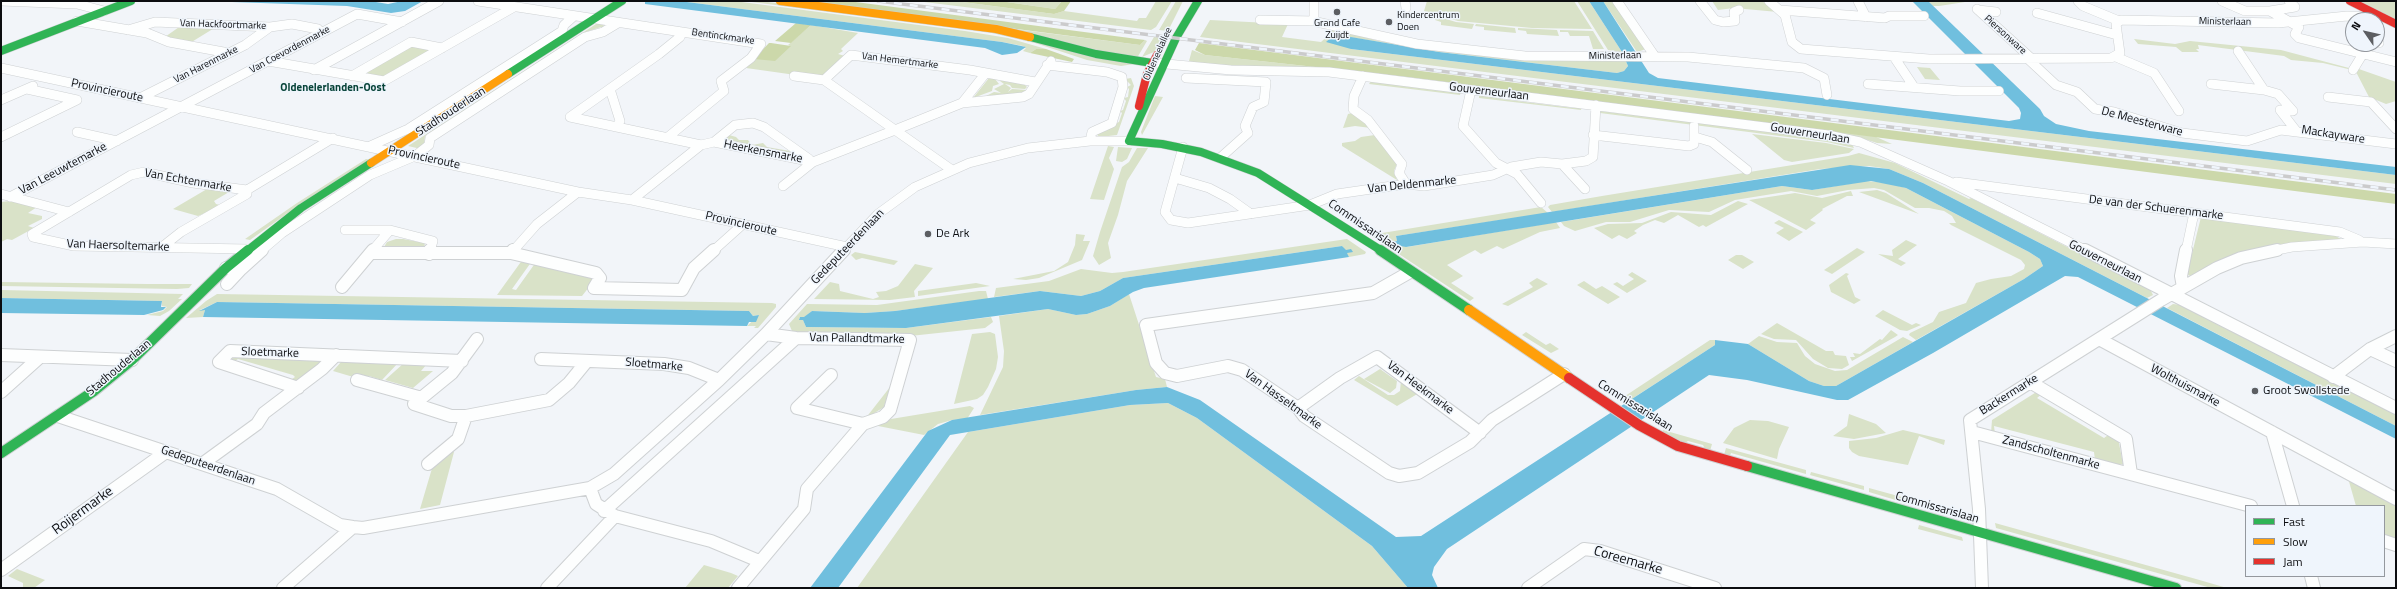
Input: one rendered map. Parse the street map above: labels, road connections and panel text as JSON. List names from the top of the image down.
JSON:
{
  "streets": {
    "street": [
      "Ministerlaan",
      "Van Hackfoortmarke",
      "Piersonware",
      "Bentinckmarke",
      "Van Coevordenmarke",
      "Oldeneelallee",
      "Van Hemertmarke",
      "Van Harenmarke",
      "Provincieroute",
      "Gouverneurlaan",
      "Stadhouderlaan",
      "De Meesterware",
      "Mackayware",
      "Heerkensmarke",
      "Van Leeuwtemarke",
      "Van Echtenmarke",
      "Van Deldenmarke",
      "De van der Schuerenmarke",
      "Commissarislaan",
      "Van Haersoltemarke",
      "Gedeputeerdenlaan",
      "Van Pallandtmarke",
      "Sloetmarke",
      "Wolthuismarke",
      "Van Heekmarke",
      "Backermarke",
      "Van Hasseltmarke",
      "Zandscholtenmarke",
      "Roijermarke",
      "Coreemarke"
    ]
  },
  "crossings": [
    ["Van Hackfoortmarke", "Van Harenmarke"],
    ["Piersonware", "De Meesterware"],
    ["Bentinckmarke", "Stadhouderlaan"],
    ["Van Coevordenmarke", "Provincieroute"],
    ["Van Coevordenmarke", "Van Leeuwtemarke"],
    ["Oldeneelallee", "Gouverneurlaan"],
    ["Oldeneelallee", "Commissarislaan"],
    ["Oldeneelallee", "Gedeputeerdenlaan"],
    ["Van Harenmarke", "Provincieroute"],
    ["Provincieroute", "Stadhouderlaan"],
    ["Provincieroute", "Heerkensmarke"],
    ["Provincieroute", "Van Leeuwtemarke"],
    ["Provincieroute", "Van Echtenmarke"],
    ["Provincieroute", "Gedeputeerdenlaan"],
    ["Gouverneurlaan", "De van der Schuerenmarke"],
    ["Gouverneurlaan", "Backermarke"],
    ["Stadhouderlaan", "Van Haersoltemarke"],
    ["Stadhouderlaan", "Gedeputeerdenlaan"],
    ["De Meesterware", "Mackayware"],
    ["Van Echtenmarke", "Van Haersoltemarke"],
    ["Van Deldenmarke", "Commissarislaan"],
    ["De van der Schuerenmarke", "Backermarke"],
    ["Commissarislaan", "Gedeputeerdenlaan"],
    ["Commissarislaan", "Backermarke"],
    ["Commissarislaan", "Van Hasseltmarke"],
    ["Gedeputeerdenlaan", "Sloetmarke"],
    ["Gedeputeerdenlaan", "Roijermarke"],
    ["Wolthuismarke", "Backermarke"],
    ["Van Heekmarke", "Van Hasseltmarke"],
    ["Backermarke", "Zandscholtenmarke"]
  ],
  "districts": ["Oldenelerlanden-Oost"],
  "places": [
    "Grand Cafe Zuijdt",
    "Kindercentrum Doen",
    "De Ark",
    "Groot Swollstede"
  ],
  "legend": ["Fast", "Slow", "Jam"],
  "north": "top left"
}
